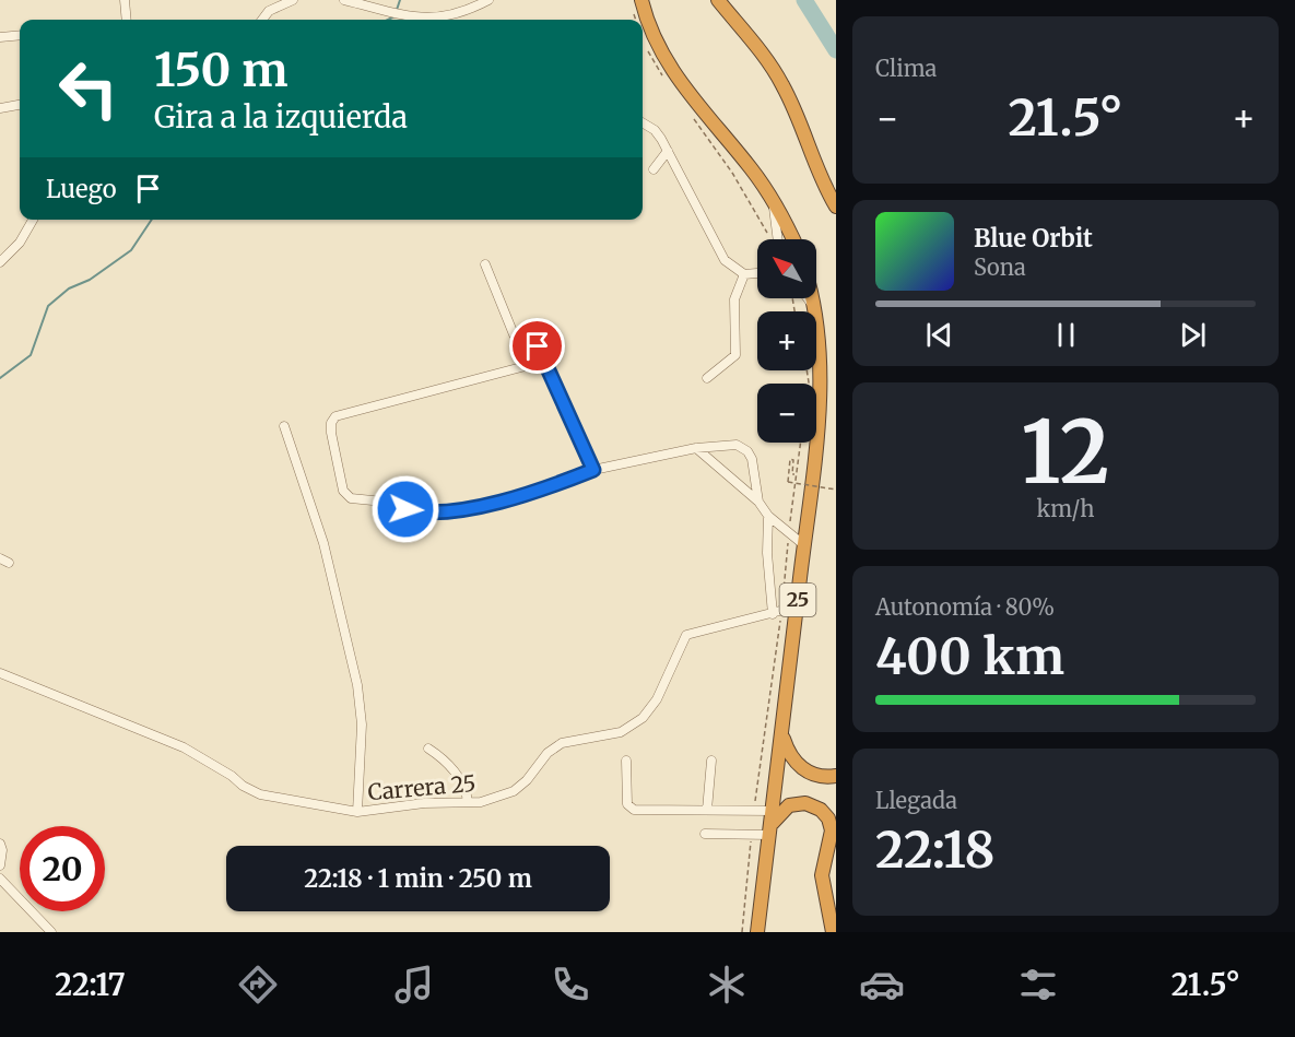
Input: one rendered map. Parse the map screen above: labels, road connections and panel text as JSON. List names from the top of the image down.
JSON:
{
  "streets": {
    "highway": ["25"],
    "street": ["Carrera 25"]
  },
  "crossings": [
    ["25", "Carrera 25"]
  ],
  "north": "top left",
  "page": {
    "tile": [
      "Clima",
      ["12", "km/h"],
      ["Autonomía · 80%", "400 km"],
      ["Llegada", "22:18"]
    ],
    "turn": ["150 m", "Gira a la izquierda"],
    "heat": ["−", "21.5°", "+"],
    "then": "Luego",
    "song": ["Blue Orbit", "Sona"],
    "map_buttons": ["+", "−"],
    "limit": "20",
    "trip": "22:18 · 1 min · 250 m",
    "tabs": ["22:17", "21.5°"]
  }
}
